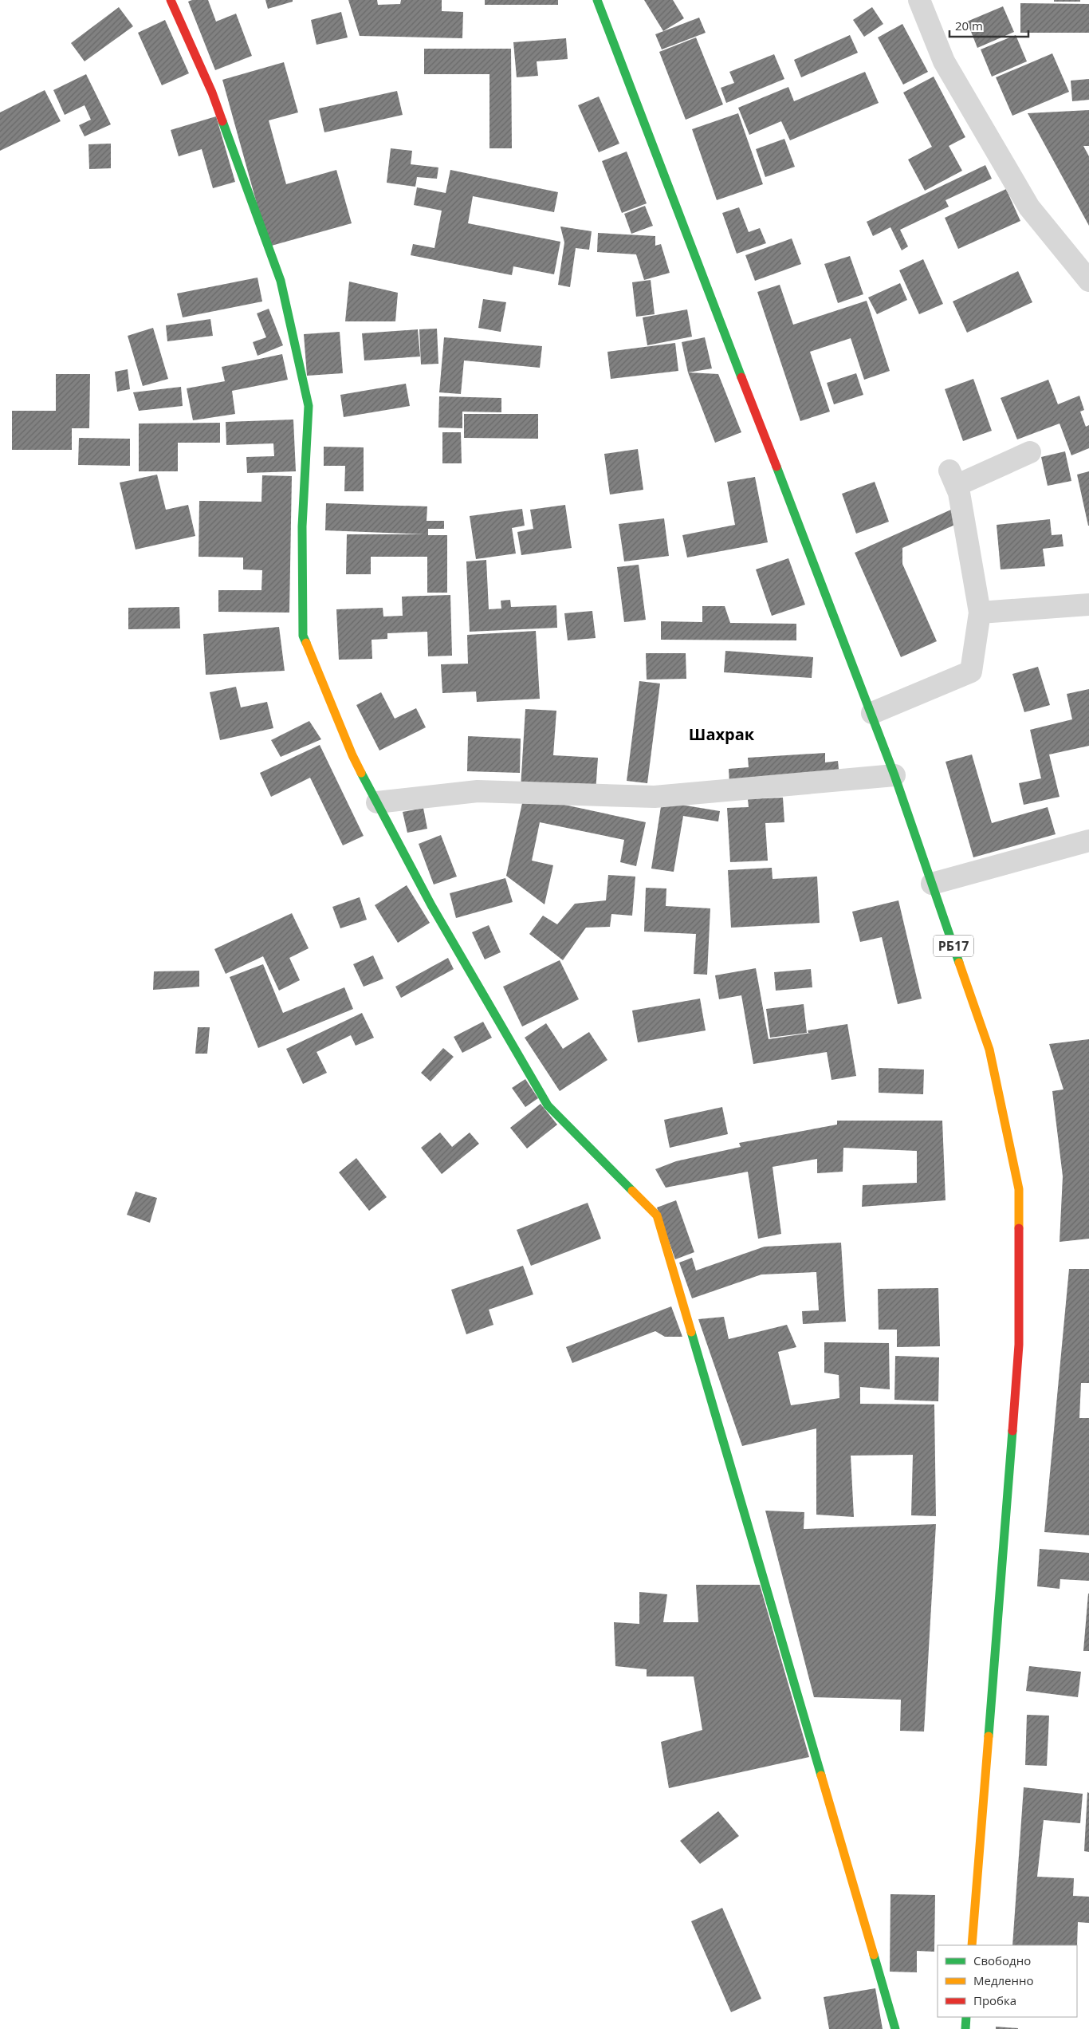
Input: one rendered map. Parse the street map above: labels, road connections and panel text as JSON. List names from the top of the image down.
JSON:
{
  "streets": {
    "street": ["РБ17"]
  },
  "districts": ["Шахрак"],
  "legend": ["Свободно", "Медленно", "Пробка"],
  "scale_bar": "20 m"
}
